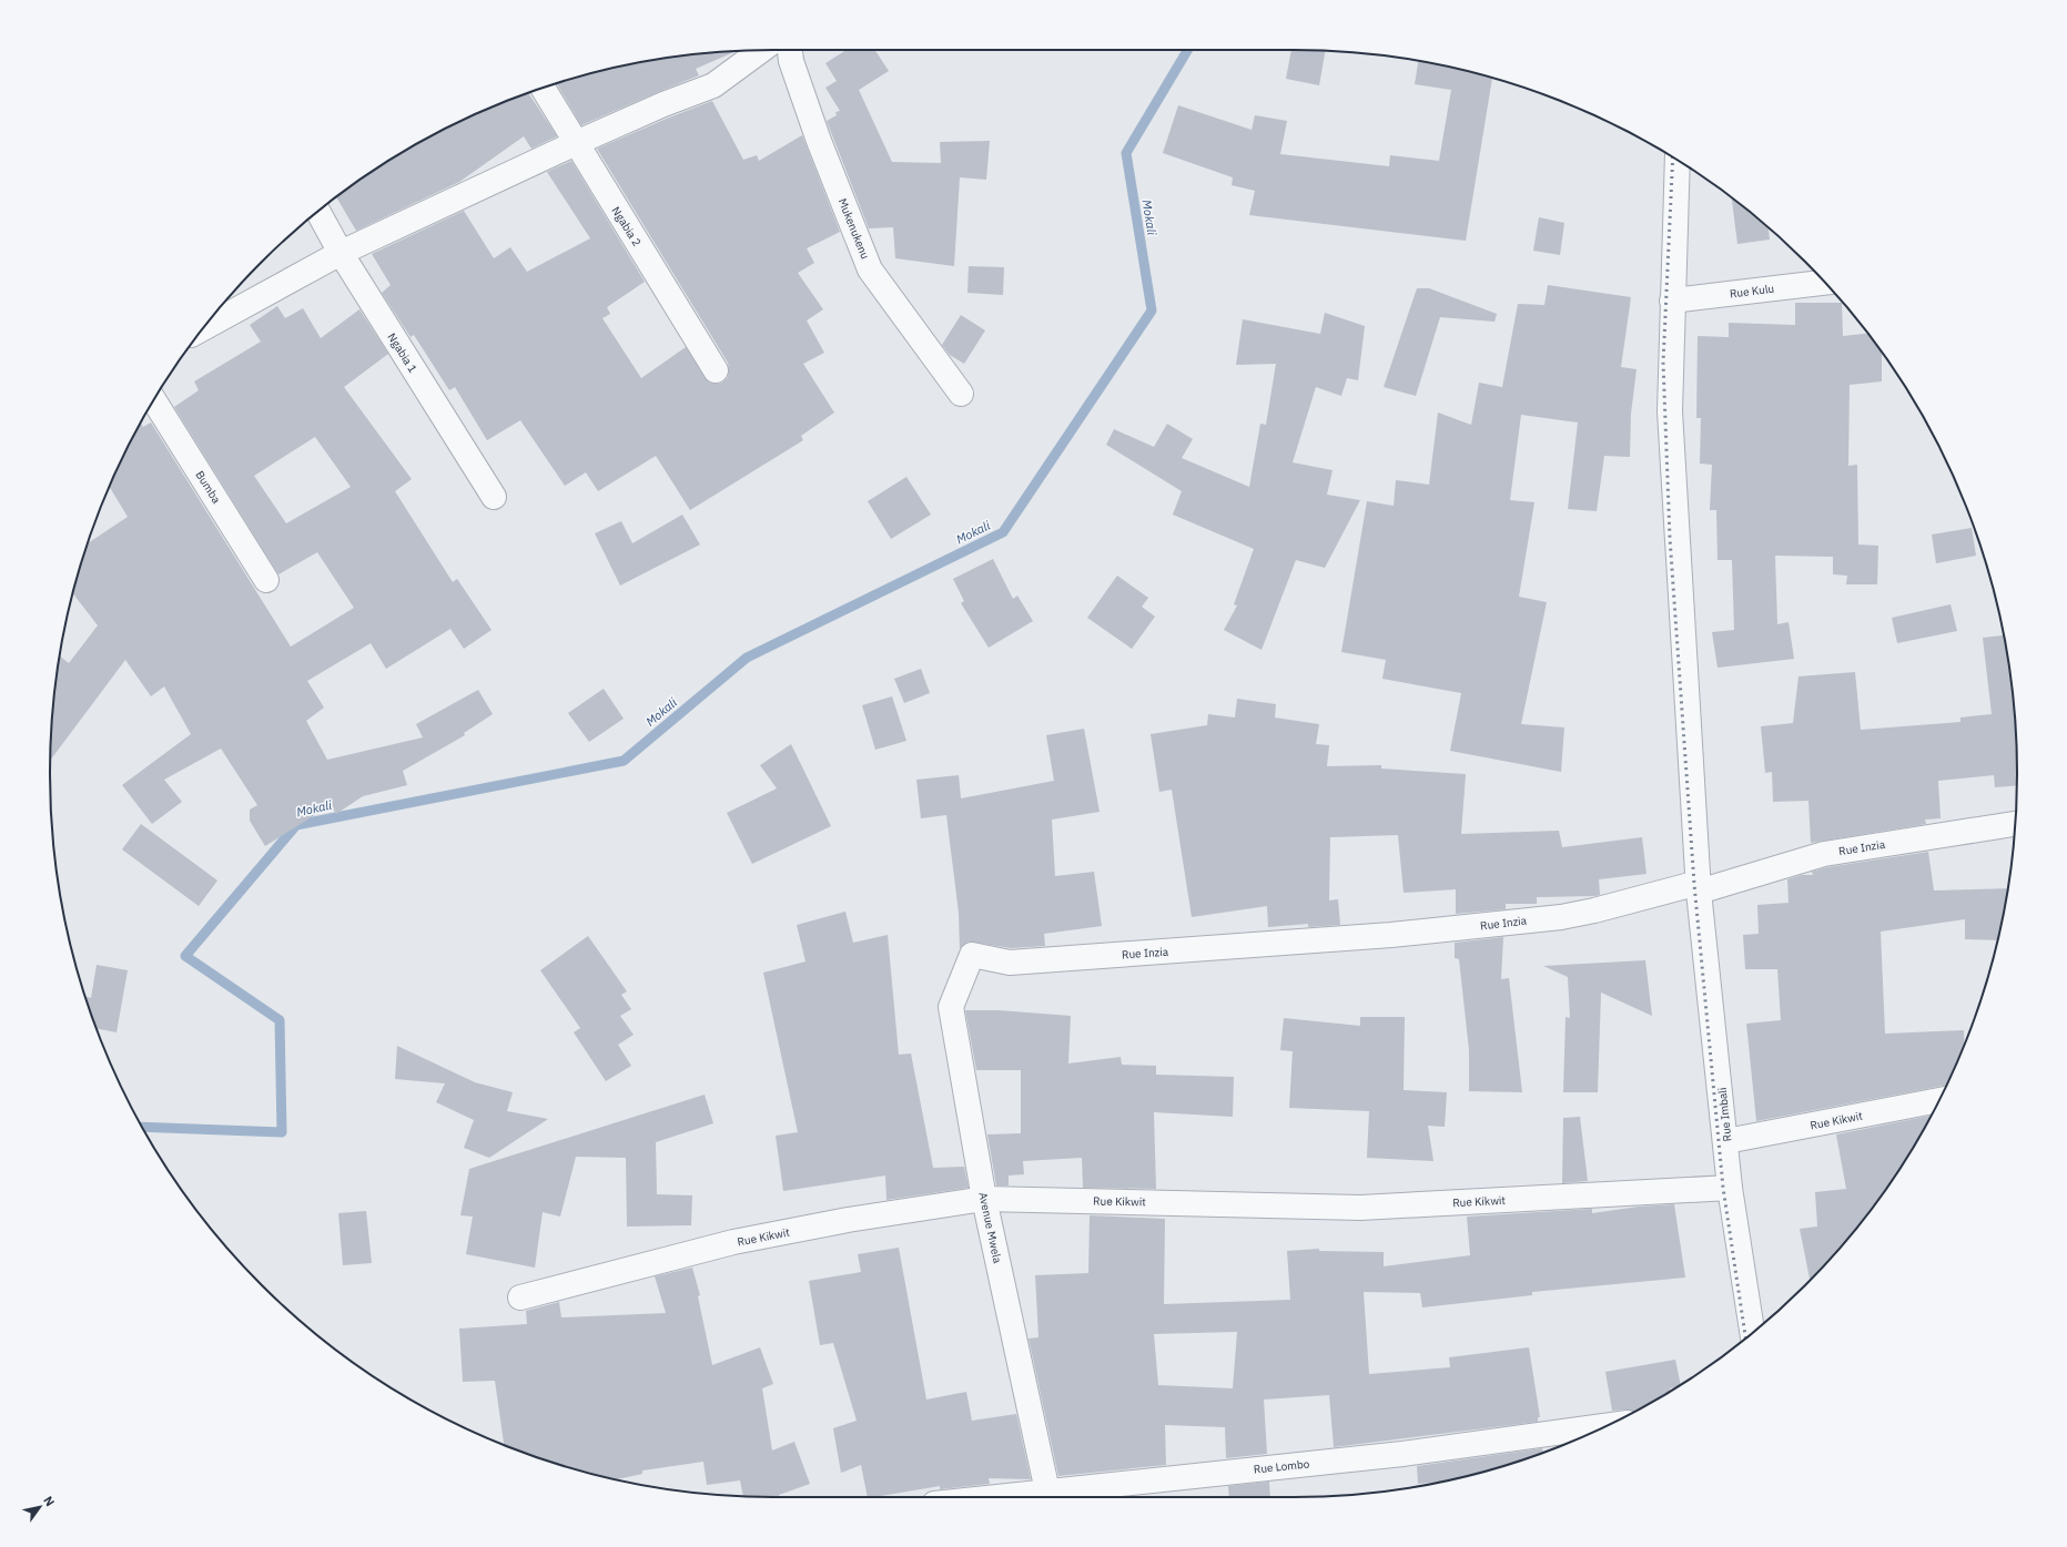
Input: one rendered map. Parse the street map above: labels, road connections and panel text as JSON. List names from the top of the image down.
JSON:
{
  "streets": {
    "street": [
      "Ngabia 2",
      "Mukenukenu",
      "Rue Kulu",
      "Ngabia 1",
      "Bumba",
      "Rue Inzia",
      "Rue Imbali",
      "Rue Kikwit",
      "Avenue Mwela",
      "Rue Lombo"
    ]
  },
  "crossings": [
    ["Rue Kulu", "Rue Imbali"],
    ["Rue Inzia", "Rue Imbali"],
    ["Rue Inzia", "Avenue Mwela"],
    ["Rue Imbali", "Rue Kikwit"],
    ["Rue Kikwit", "Avenue Mwela"],
    ["Avenue Mwela", "Rue Lombo"]
  ],
  "water": ["Mokali"],
  "north": "top right"
}
